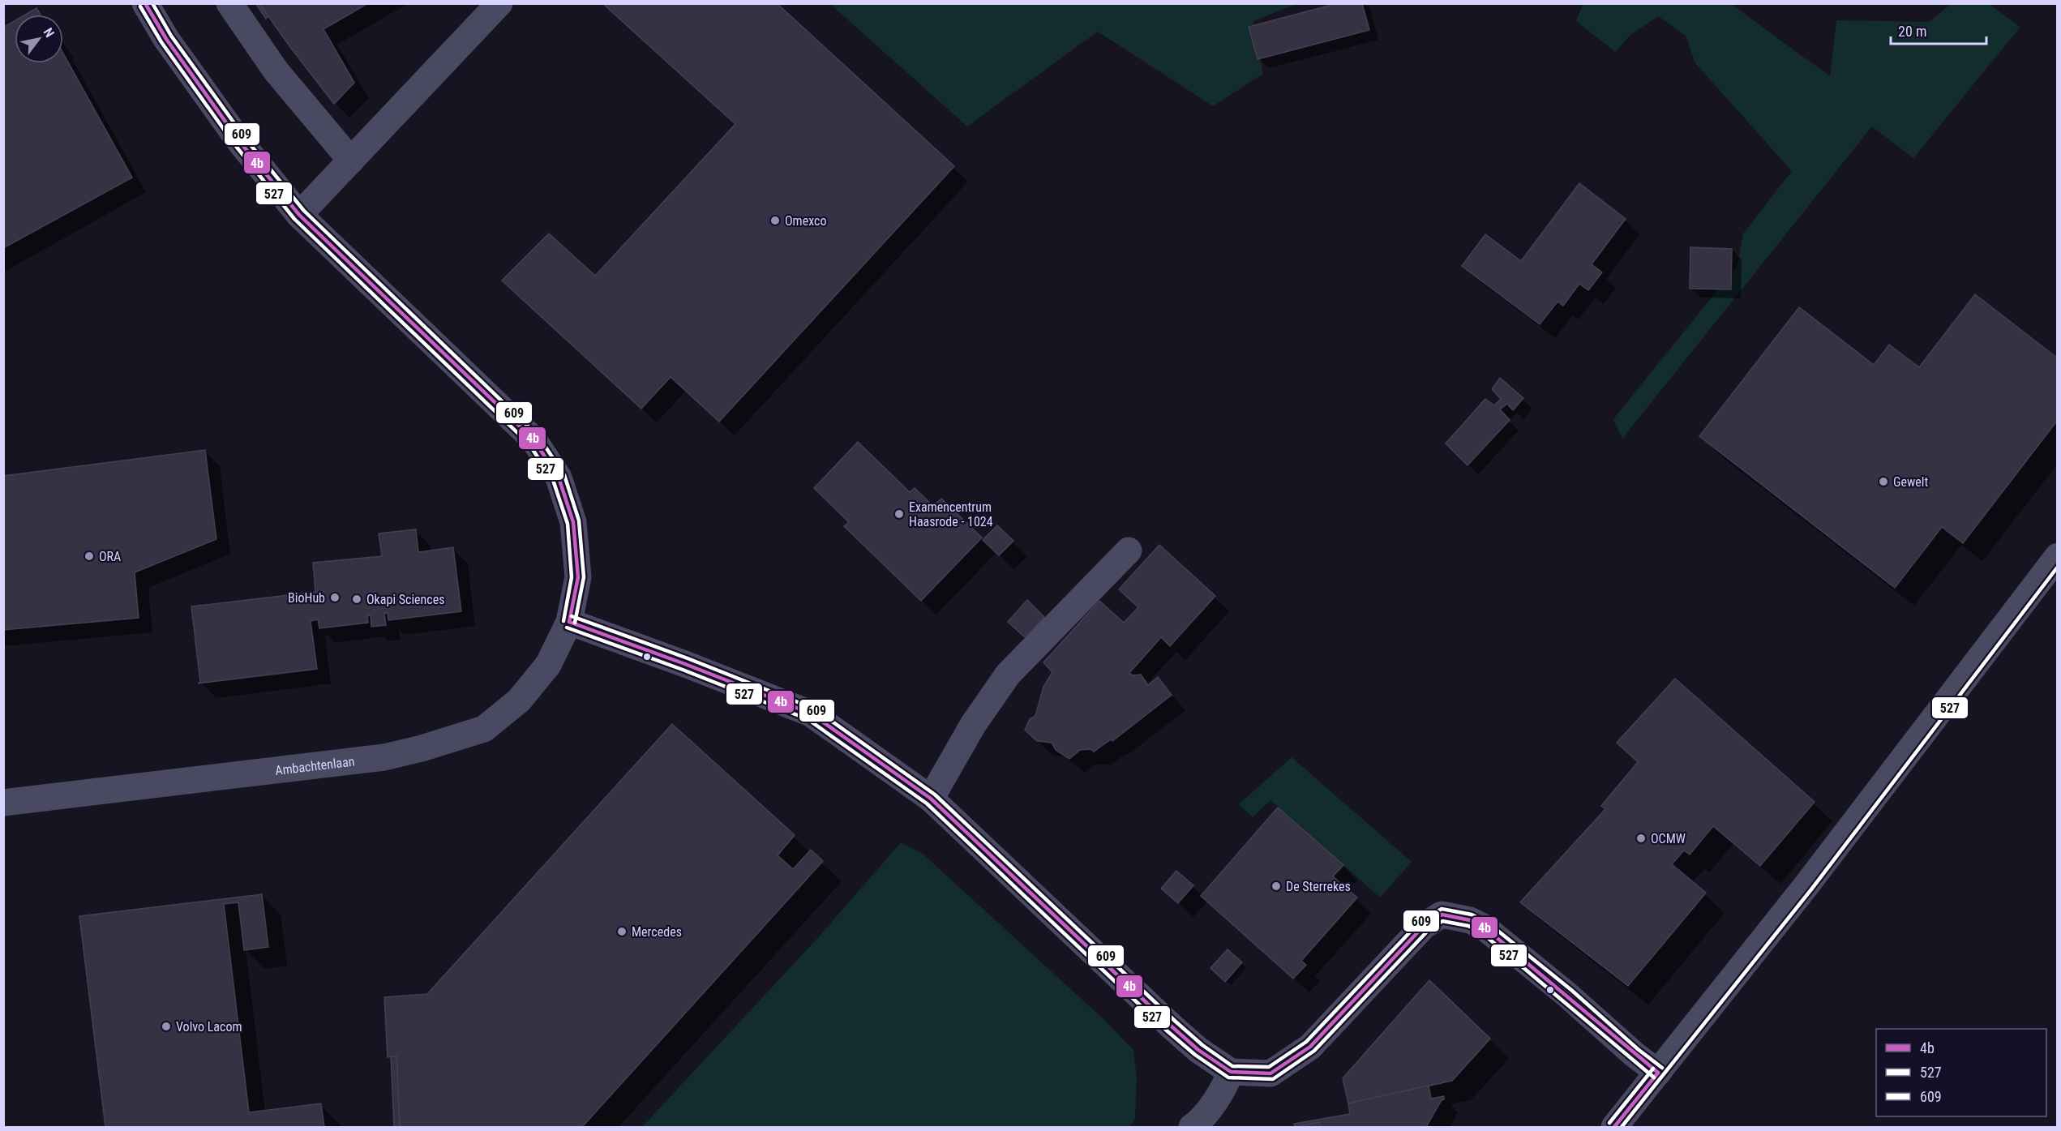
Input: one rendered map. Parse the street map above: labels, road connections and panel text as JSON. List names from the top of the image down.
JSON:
{
  "streets": {
    "street": ["Ambachtenlaan"]
  },
  "places": [
    "Omexco",
    "Gewelt",
    "Examencentrum Haasrode - 1024",
    "ORA",
    "BioHub",
    "Okapi Sciences",
    "OCMW",
    "De Sterrekes",
    "Mercedes",
    "Volvo Lacom"
  ],
  "lines": ["transit line 4b", "transit line 609", "transit line 527"],
  "legend": ["4b", "527", "609"],
  "scale_bar": "20 m",
  "north": "top right"
}
